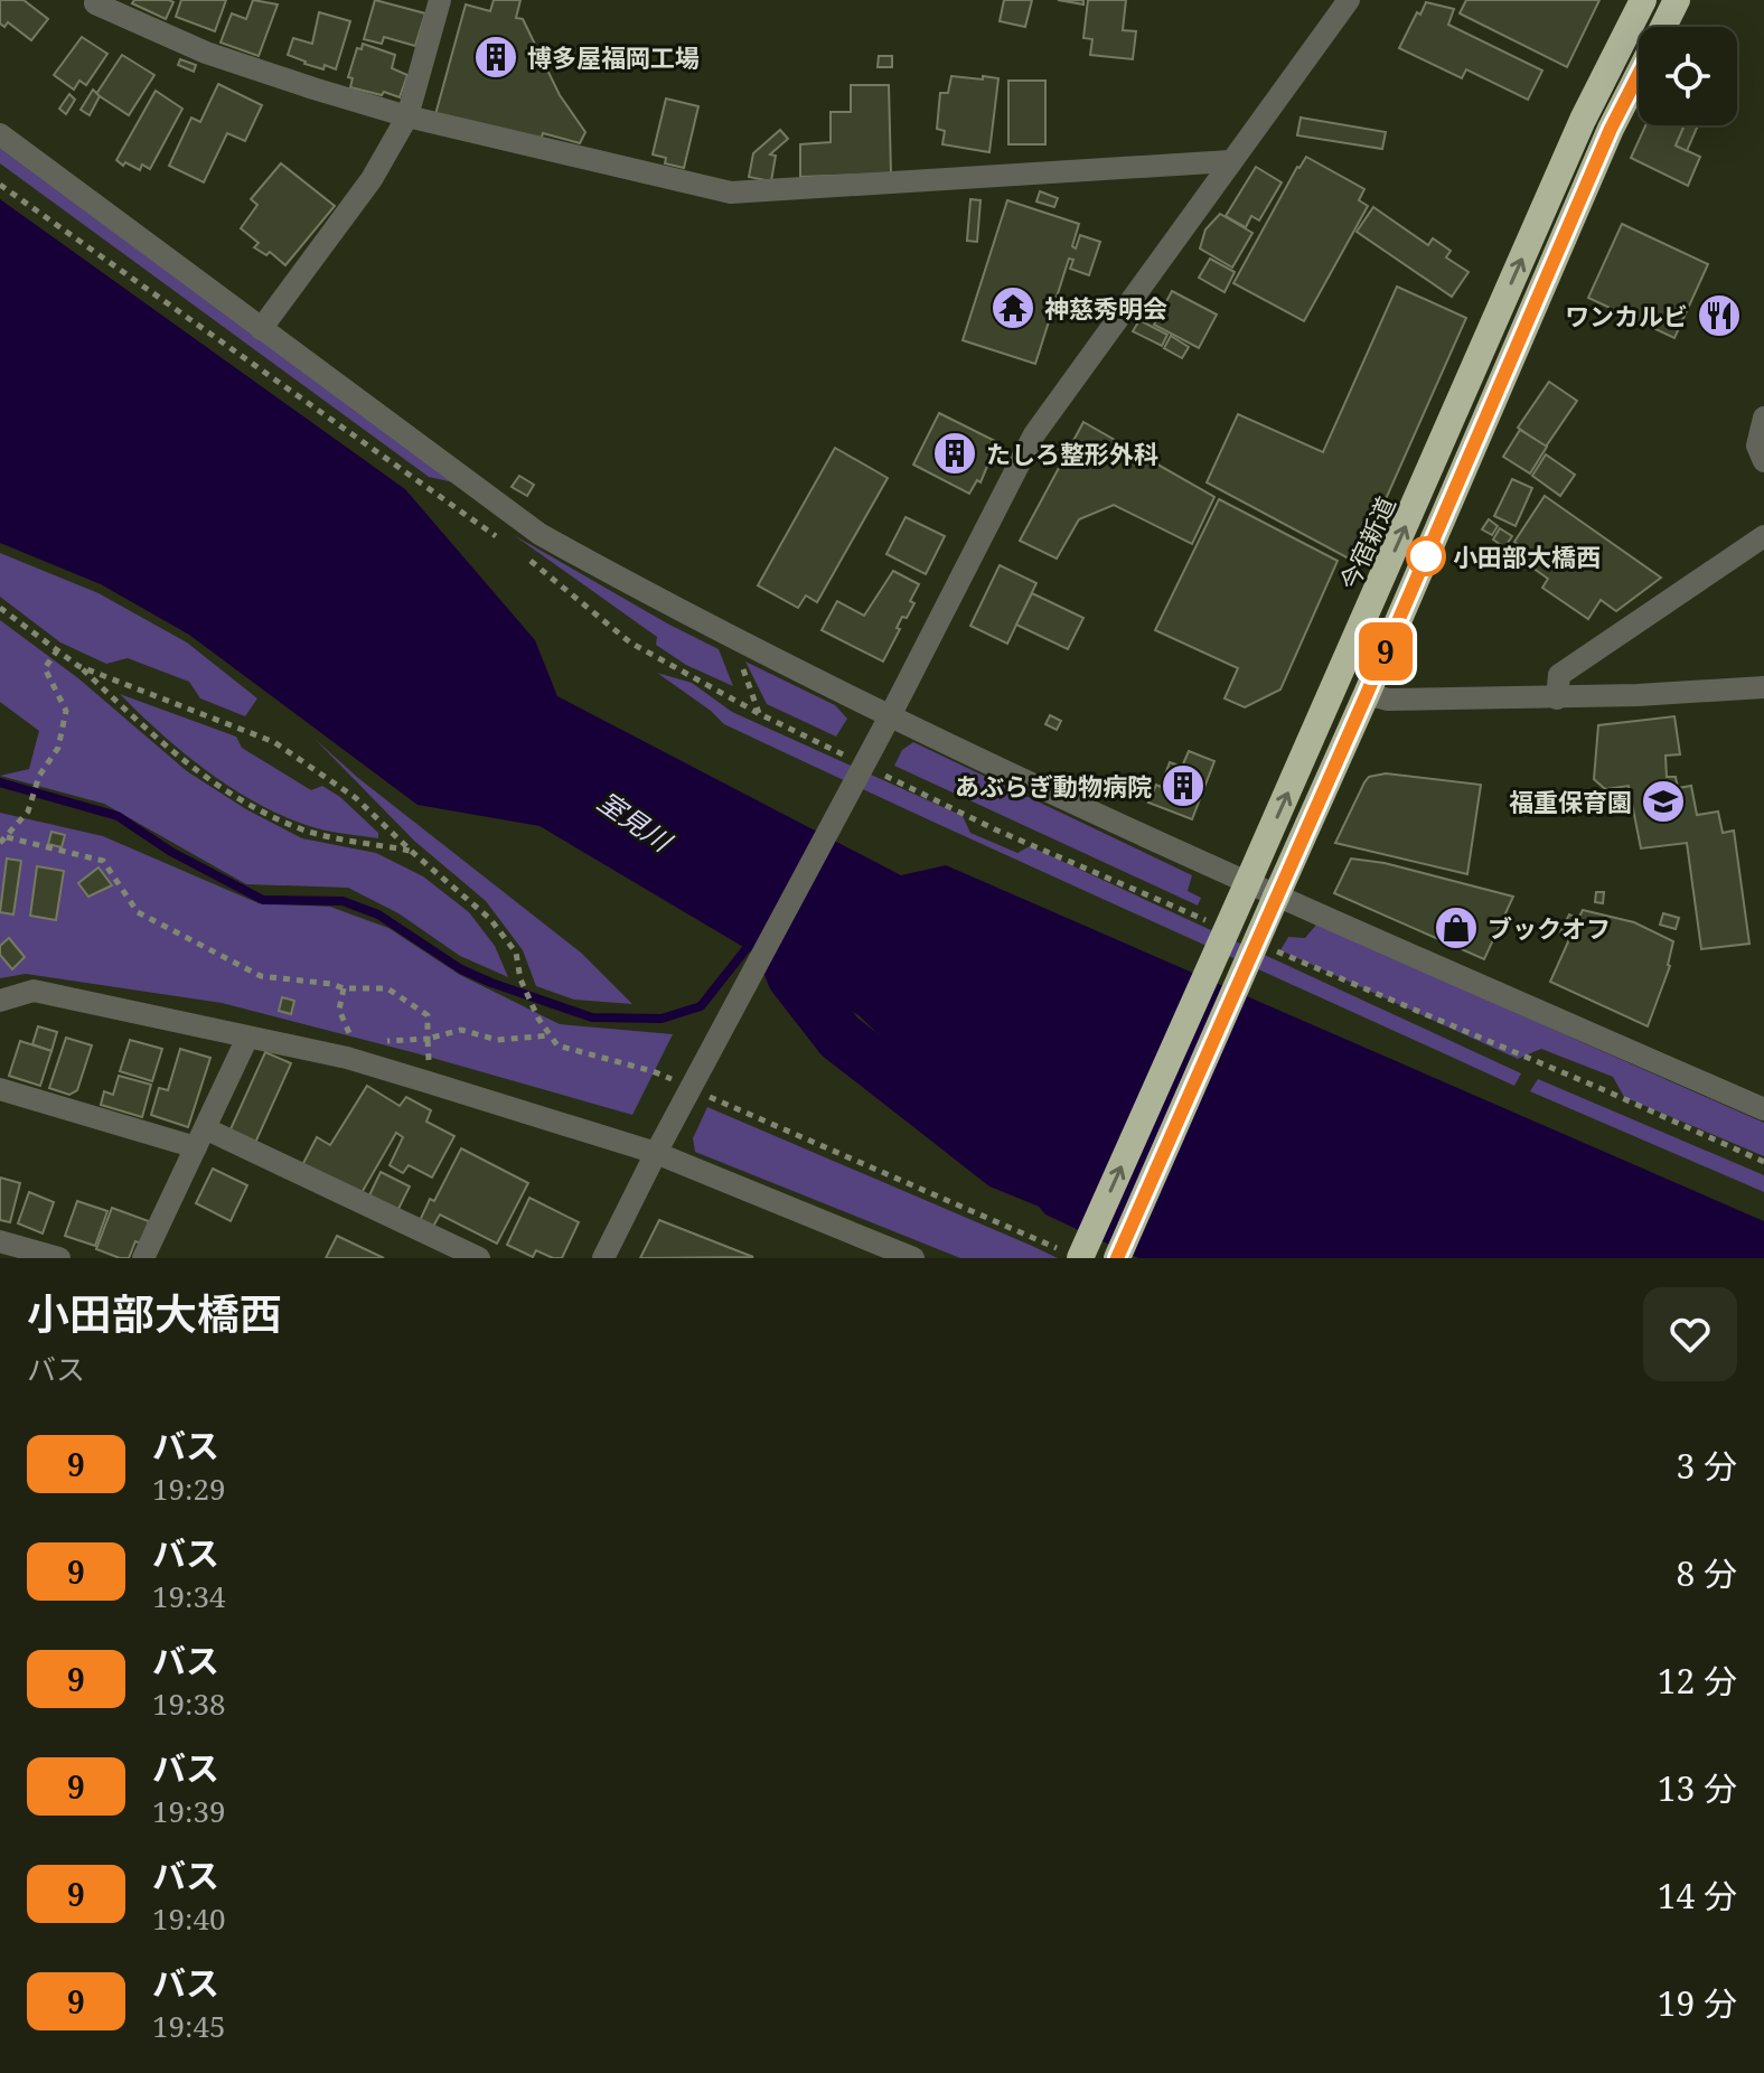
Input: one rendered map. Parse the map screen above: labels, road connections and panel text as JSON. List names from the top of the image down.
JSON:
{
  "streets": {
    "highway": ["今宿新道"]
  },
  "water": ["室見川"],
  "places": {
    "building": ["博多屋福岡工場", "たしろ整形外科", "あぶらぎ動物病院"],
    "temple": ["神慈秀明会"],
    "restaurant": ["ワンカルビ"],
    "other": ["小田部大橋西"],
    "school or university": ["福重保育園"],
    "shop": ["ブックオフ"]
  },
  "lines": ["bus line 9"],
  "page": {
    "on_map": "9",
    "heading": ["小田部大橋西", "バス"],
    "list": [
      {
        "mark": "9",
        "name": "バス",
        "note": "19:29",
        "value": "3 分"
      },
      {
        "mark": "9",
        "name": "バス",
        "note": "19:34",
        "value": "8 分"
      },
      {
        "mark": "9",
        "name": "バス",
        "note": "19:38",
        "value": "12 分"
      },
      {
        "mark": "9",
        "name": "バス",
        "note": "19:39",
        "value": "13 分"
      },
      {
        "mark": "9",
        "name": "バス",
        "note": "19:40",
        "value": "14 分"
      },
      {
        "mark": "9",
        "name": "バス",
        "note": "19:45",
        "value": "19 分"
      }
    ]
  }
}
